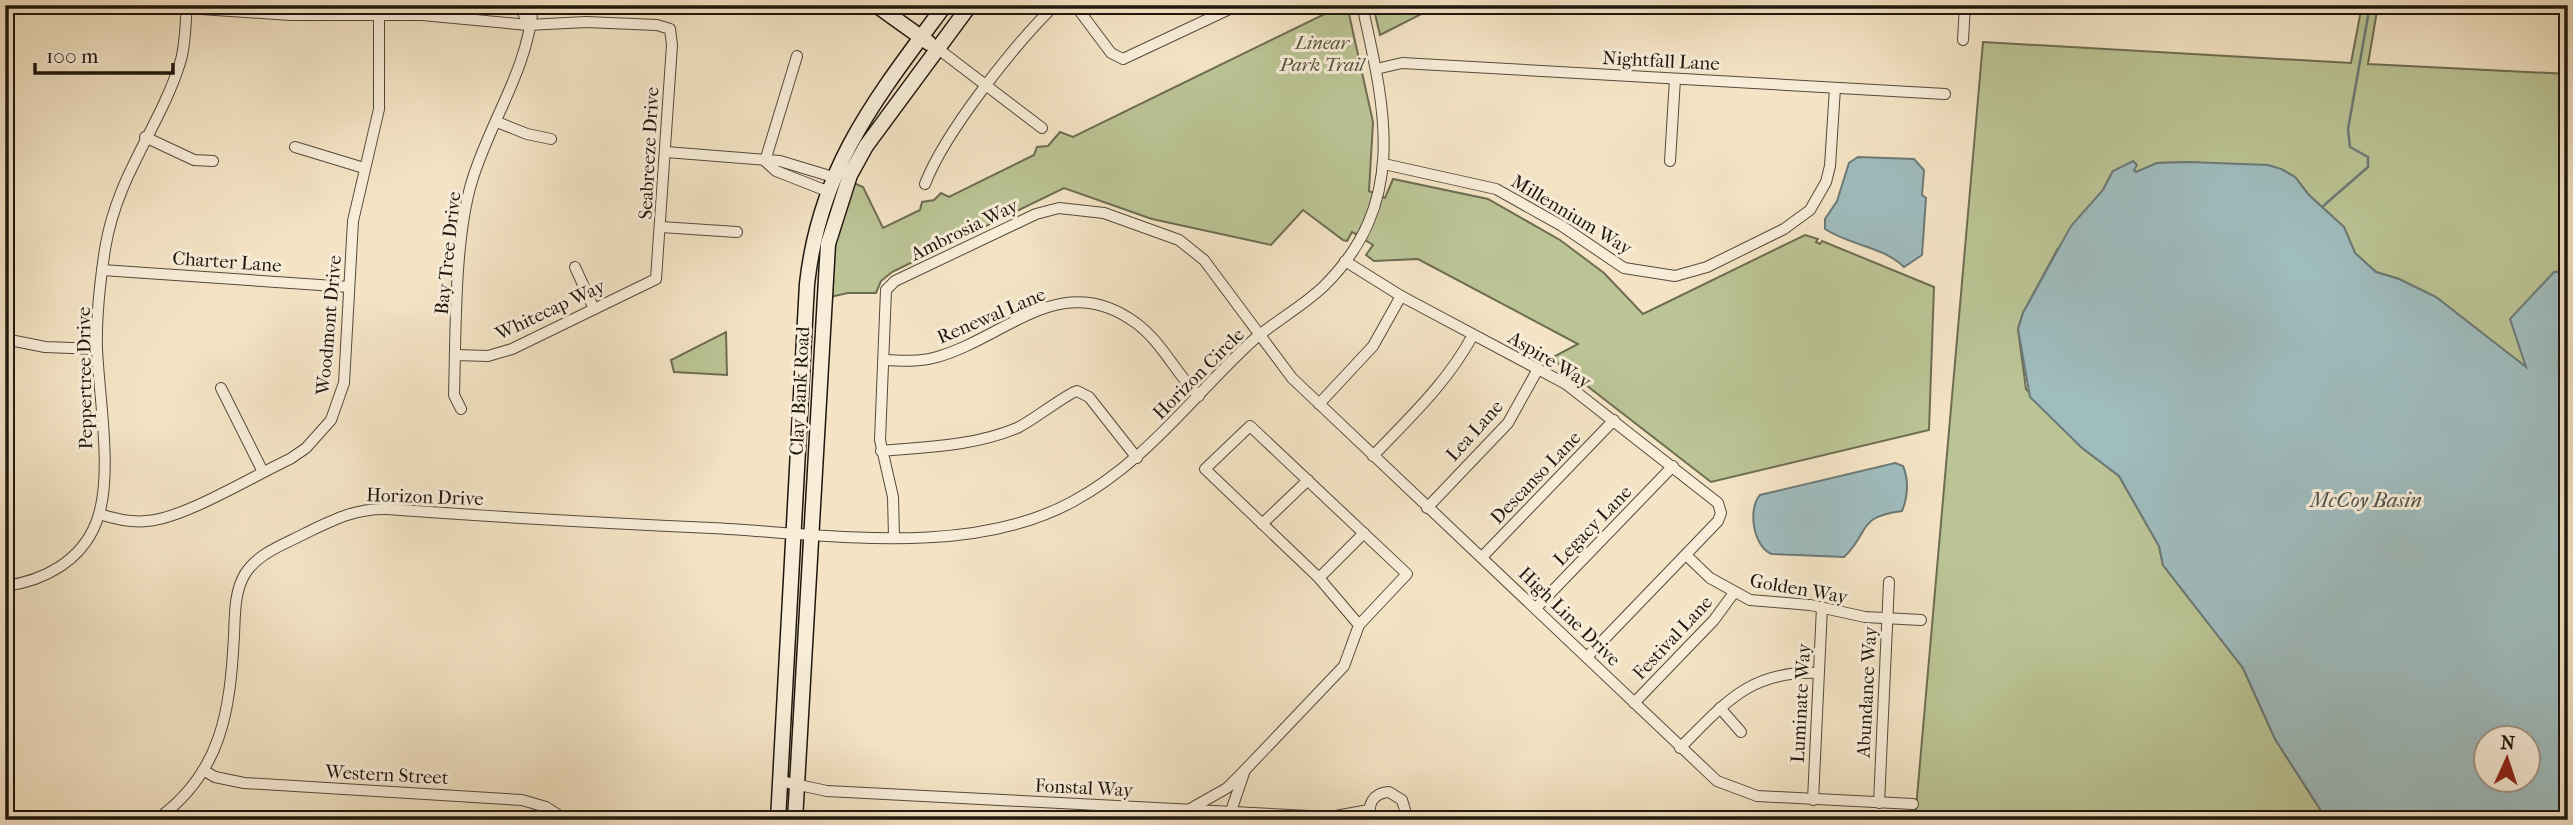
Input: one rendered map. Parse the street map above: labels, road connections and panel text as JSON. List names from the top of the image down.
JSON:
{
  "streets": {
    "street": [
      "Nightfall Lane",
      "Seabreeze Drive",
      "Millennium Way",
      "Ambrosia Way",
      "Bay Tree Drive",
      "Charter Lane",
      "Whitecap Way",
      "Renewal Lane",
      "Woodmont Drive",
      "Aspire Way",
      "Horizon Circle",
      "Peppertree Drive",
      "Clay Bank Road",
      "Lea Lane",
      "Descanso Lane",
      "Horizon Drive",
      "Legacy Lane",
      "Golden Way",
      "High Line Drive",
      "Festival Lane",
      "Abundance Way",
      "Luminate Way",
      "Western Street",
      "Fonstal Way"
    ]
  },
  "crossings": [
    ["Nightfall Lane", "Millennium Way"],
    ["Nightfall Lane", "Horizon Circle"],
    ["Seabreeze Drive", "Bay Tree Drive"],
    ["Seabreeze Drive", "Whitecap Way"],
    ["Millennium Way", "Horizon Circle"],
    ["Ambrosia Way", "Renewal Lane"],
    ["Ambrosia Way", "Horizon Circle"],
    ["Ambrosia Way", "High Line Drive"],
    ["Bay Tree Drive", "Whitecap Way"],
    ["Charter Lane", "Woodmont Drive"],
    ["Charter Lane", "Peppertree Drive"],
    ["Renewal Lane", "Horizon Circle"],
    ["Woodmont Drive", "Peppertree Drive"],
    ["Aspire Way", "Horizon Circle"],
    ["Aspire Way", "Lea Lane"],
    ["Aspire Way", "Descanso Lane"],
    ["Aspire Way", "Legacy Lane"],
    ["Aspire Way", "Golden Way"],
    ["Horizon Circle", "Clay Bank Road"],
    ["Horizon Circle", "Horizon Drive"],
    ["Horizon Circle", "High Line Drive"],
    ["Clay Bank Road", "Horizon Drive"],
    ["Clay Bank Road", "Fonstal Way"],
    ["Lea Lane", "High Line Drive"],
    ["Descanso Lane", "High Line Drive"],
    ["Horizon Drive", "Western Street"],
    ["Legacy Lane", "High Line Drive"],
    ["Golden Way", "Festival Lane"],
    ["Golden Way", "Abundance Way"],
    ["Golden Way", "Luminate Way"],
    ["High Line Drive", "Festival Lane"],
    ["High Line Drive", "Abundance Way"],
    ["High Line Drive", "Luminate Way"]
  ],
  "water": ["McCoy Basin"],
  "parks": ["Linear Park Trail"],
  "scale_bar": "100 m",
  "north": "top"
}
